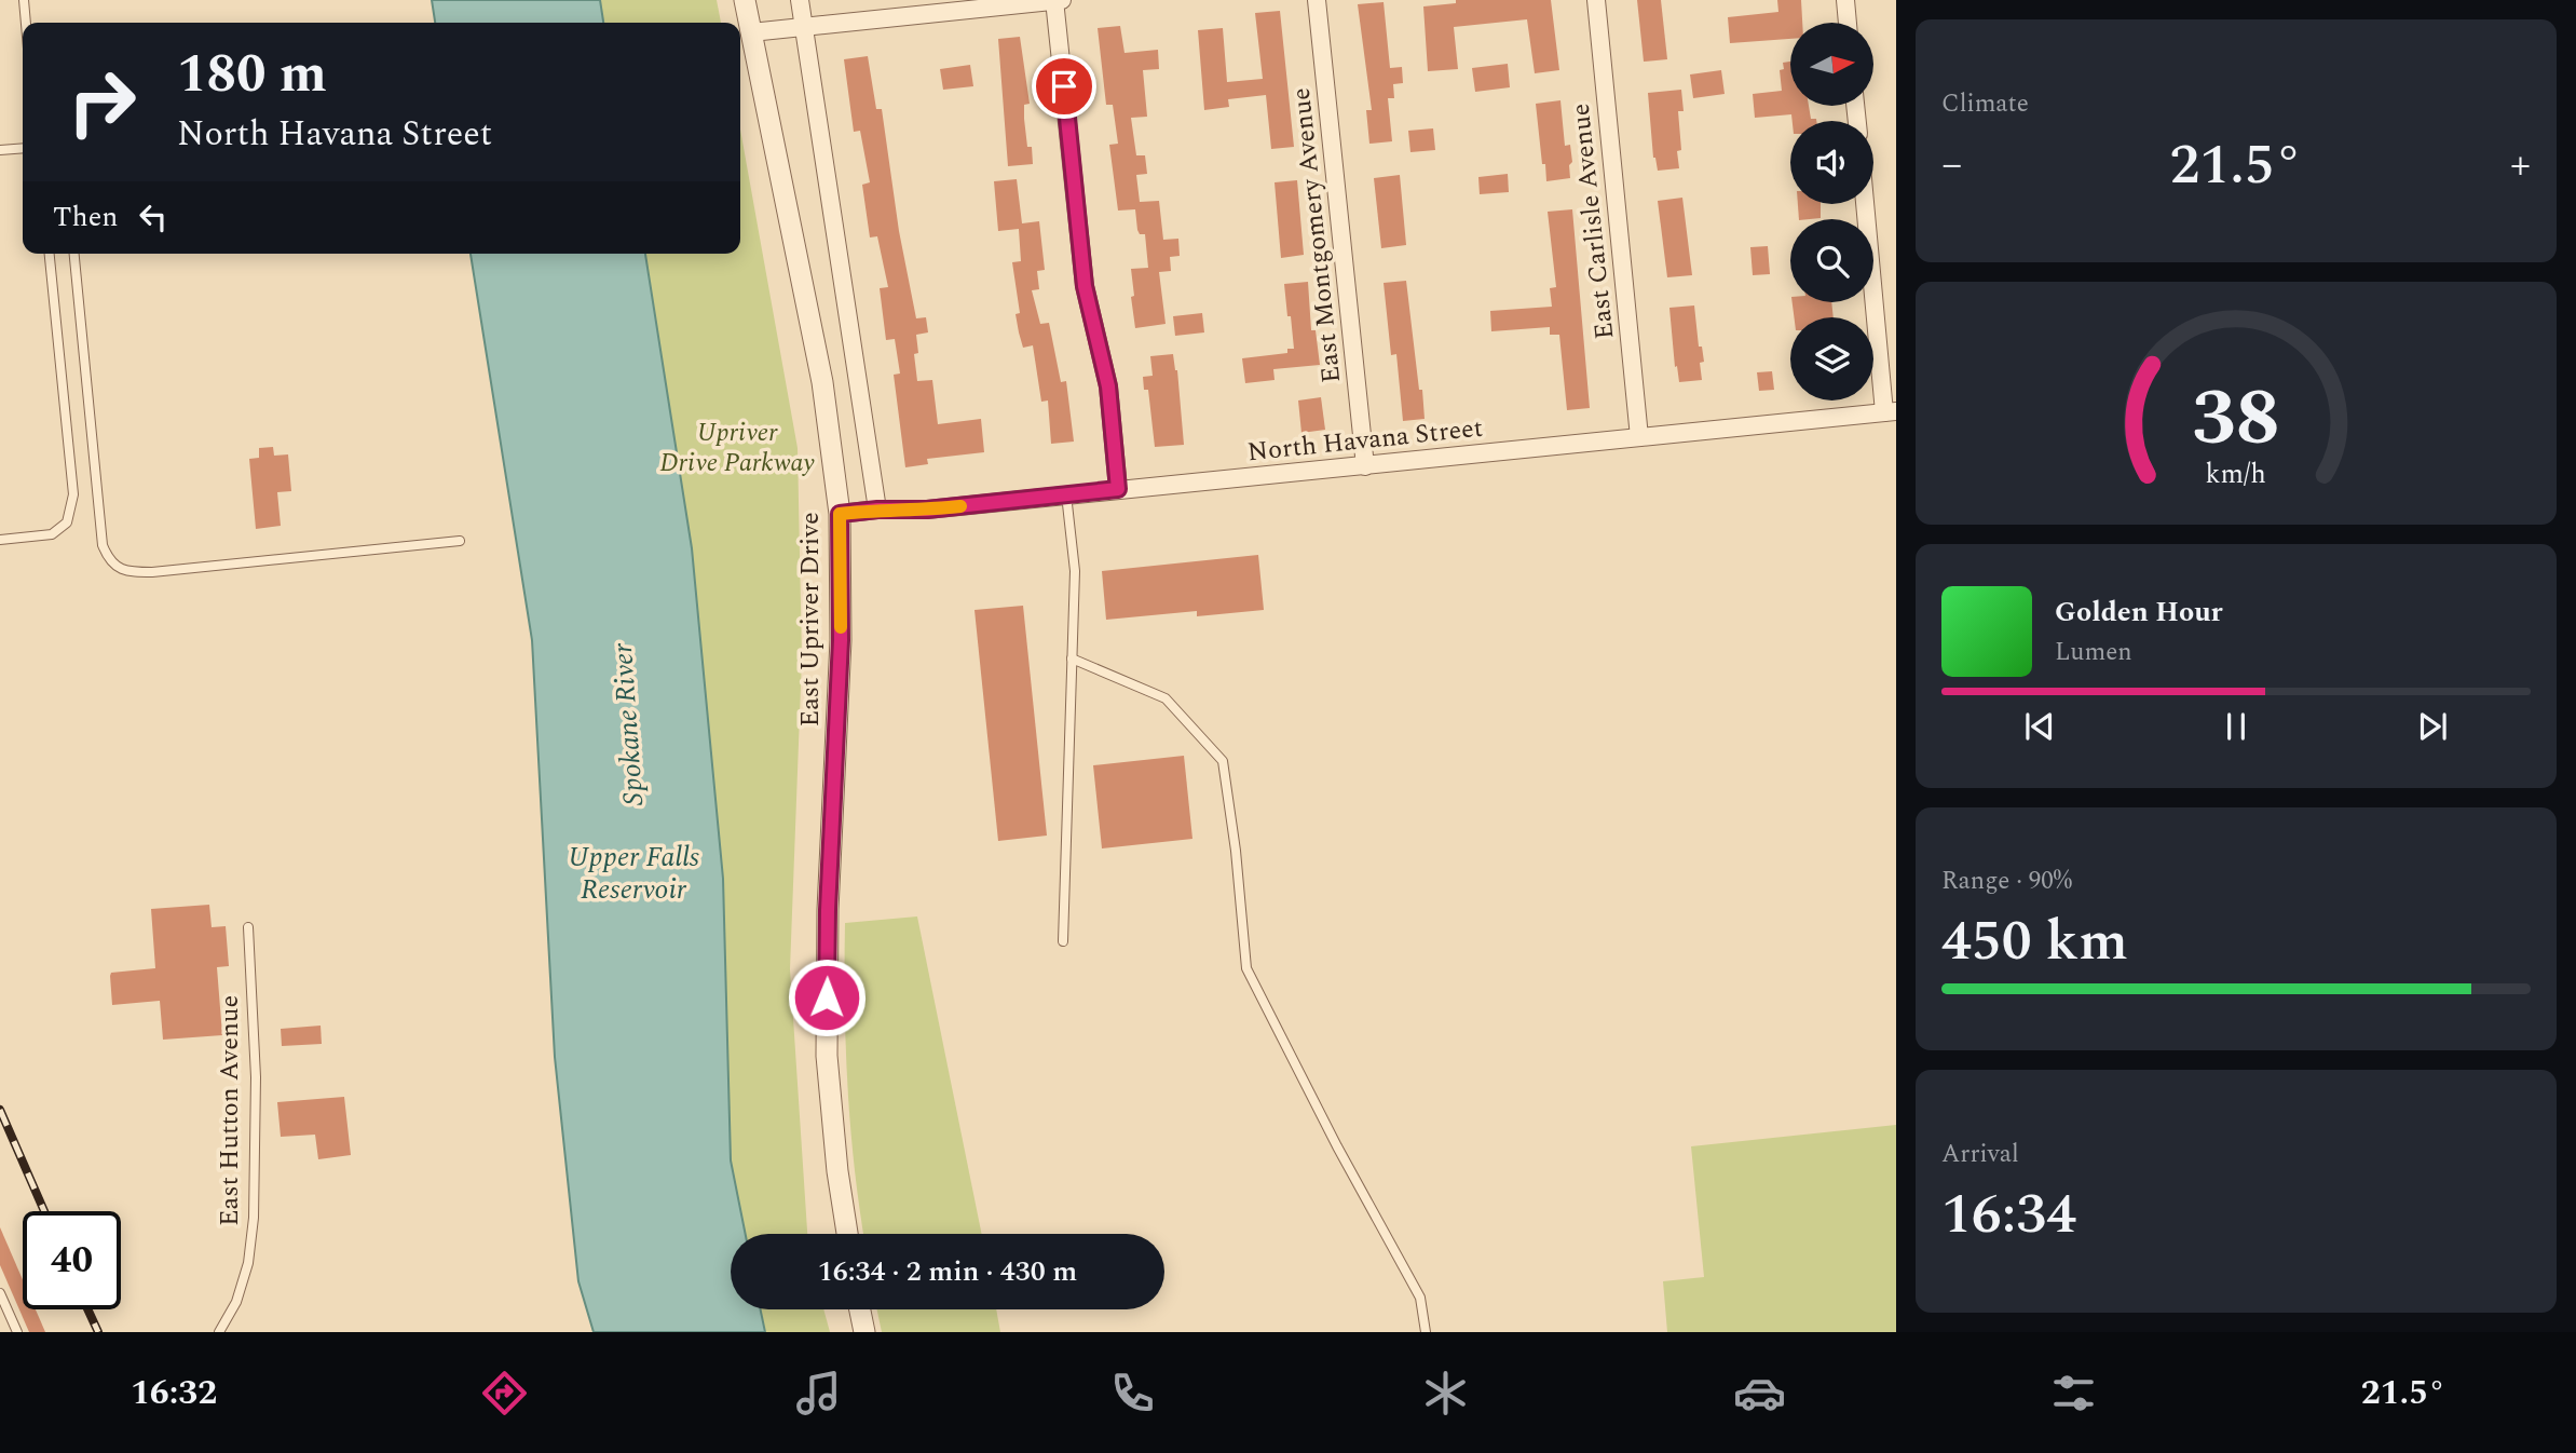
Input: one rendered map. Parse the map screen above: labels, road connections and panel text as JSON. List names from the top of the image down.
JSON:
{
  "streets": {
    "street": [
      "East Carlisle Avenue",
      "East Montgomery Avenue",
      "North Havana Street",
      "East Upriver Drive"
    ],
    "lane": ["East Hutton Avenue"]
  },
  "crossings": [
    ["East Carlisle Avenue", "North Havana Street"],
    ["East Montgomery Avenue", "North Havana Street"],
    ["North Havana Street", "East Upriver Drive"]
  ],
  "water": ["Spokane River", "Upper Falls Reservoir"],
  "parks": ["Upriver Drive Parkway"],
  "north": "right",
  "page": {
    "tile": [
      "Climate",
      ["Range · 90%", "450 km"],
      ["Arrival", "16:34"]
    ],
    "turn": ["180 m", "North Havana Street"],
    "heat": ["−", "21.5°", "+"],
    "then": "Then",
    "song": ["Golden Hour", "Lumen"],
    "limit": "40",
    "trip": "16:34 · 2 min · 430 m",
    "tabs": ["16:32", "21.5°"],
    "gauge": ["38", "km/h"]
  }
}
